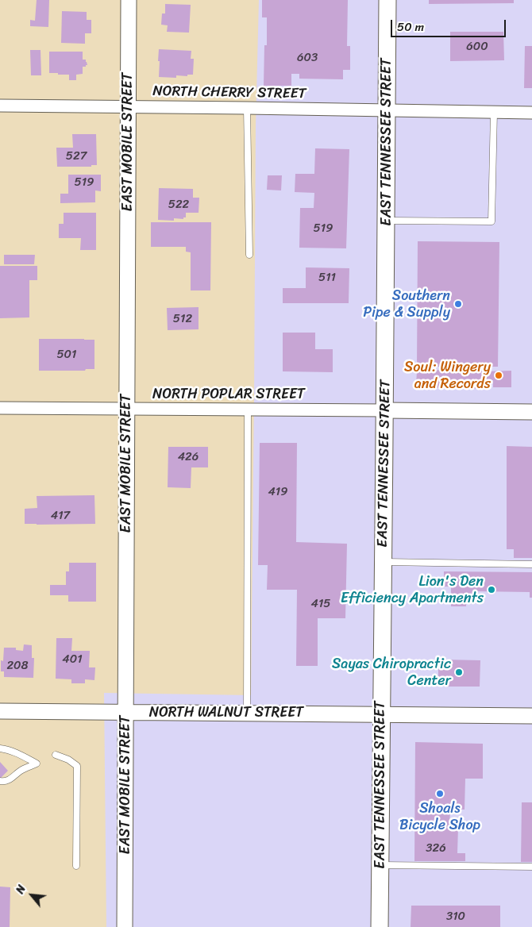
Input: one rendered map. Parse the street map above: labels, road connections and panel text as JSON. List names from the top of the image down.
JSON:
{
  "streets": {
    "main road": ["EAST TENNESSEE STREET"],
    "street": [
      "NORTH CHERRY STREET",
      "EAST MOBILE STREET",
      "NORTH POPLAR STREET",
      "NORTH WALNUT STREET"
    ]
  },
  "crossings": [
    ["NORTH CHERRY STREET", "EAST MOBILE STREET"],
    ["NORTH CHERRY STREET", "EAST TENNESSEE STREET"],
    ["EAST MOBILE STREET", "NORTH POPLAR STREET"],
    ["EAST MOBILE STREET", "NORTH WALNUT STREET"],
    ["EAST TENNESSEE STREET", "NORTH POPLAR STREET"],
    ["EAST TENNESSEE STREET", "NORTH WALNUT STREET"]
  ],
  "places": [
    "Southern Pipe & Supply",
    "Soul: Wingery and Records",
    "Lion's Den Efficiency Apartments",
    "Sayas Chiropractic Center",
    "Shoals Bicycle Shop"
  ],
  "house_numbers": [
    "600",
    "603",
    "527",
    "519",
    "522",
    "519",
    "511",
    "512",
    "501",
    "426",
    "419",
    "417",
    "415",
    "401",
    "208",
    "326",
    "310"
  ],
  "scale_bar": "50 m",
  "north": "top left"
}
